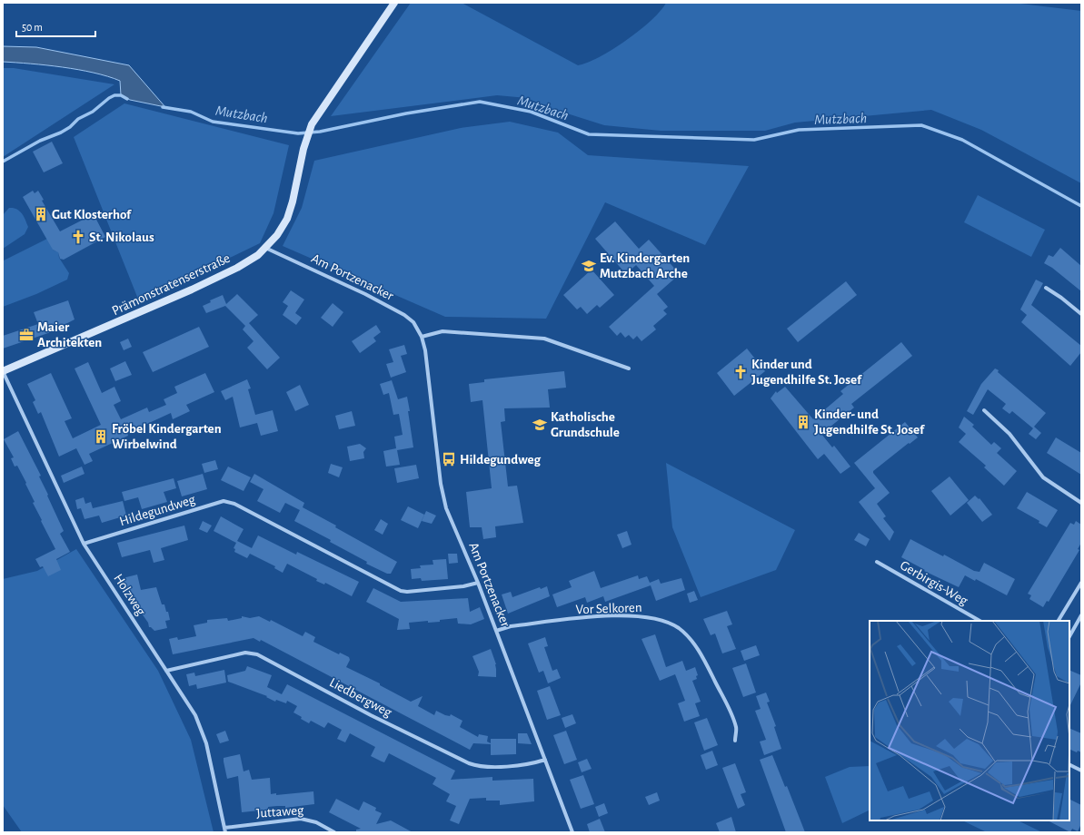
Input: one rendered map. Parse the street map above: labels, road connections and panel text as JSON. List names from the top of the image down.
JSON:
{
  "streets": {
    "main road": ["Prämonstratenserstraße"],
    "street": [
      "Am Portzenacker",
      "Hildegundweg",
      "Gerbirgis-Weg",
      "Holzweg",
      "Vor Selkoren",
      "Liedbergweg",
      "Juttaweg"
    ]
  },
  "crossings": [
    ["Am Portzenacker", "Prämonstratenserstraße"],
    ["Am Portzenacker", "Hildegundweg"],
    ["Am Portzenacker", "Vor Selkoren"],
    ["Am Portzenacker", "Liedbergweg"],
    ["Prämonstratenserstraße", "Holzweg"],
    ["Hildegundweg", "Holzweg"],
    ["Holzweg", "Liedbergweg"],
    ["Holzweg", "Juttaweg"]
  ],
  "water": ["Mutzbach"],
  "places": {
    "building": ["Gut Klosterhof", "Kinder- und Jugendhilfe St. Josef", "Fröbel Kindergarten Wirbelwind"],
    "church": ["St. Nikolaus", "Kinder und Jugendhilfe St. Josef"],
    "school or university": ["Ev. Kindergarten Mutzbach Arche", "Katholische Grundschule"],
    "office": ["Maier Architekten"],
    "bus stop": ["Hildegundweg"]
  },
  "scale_bar": "50 m"
}
